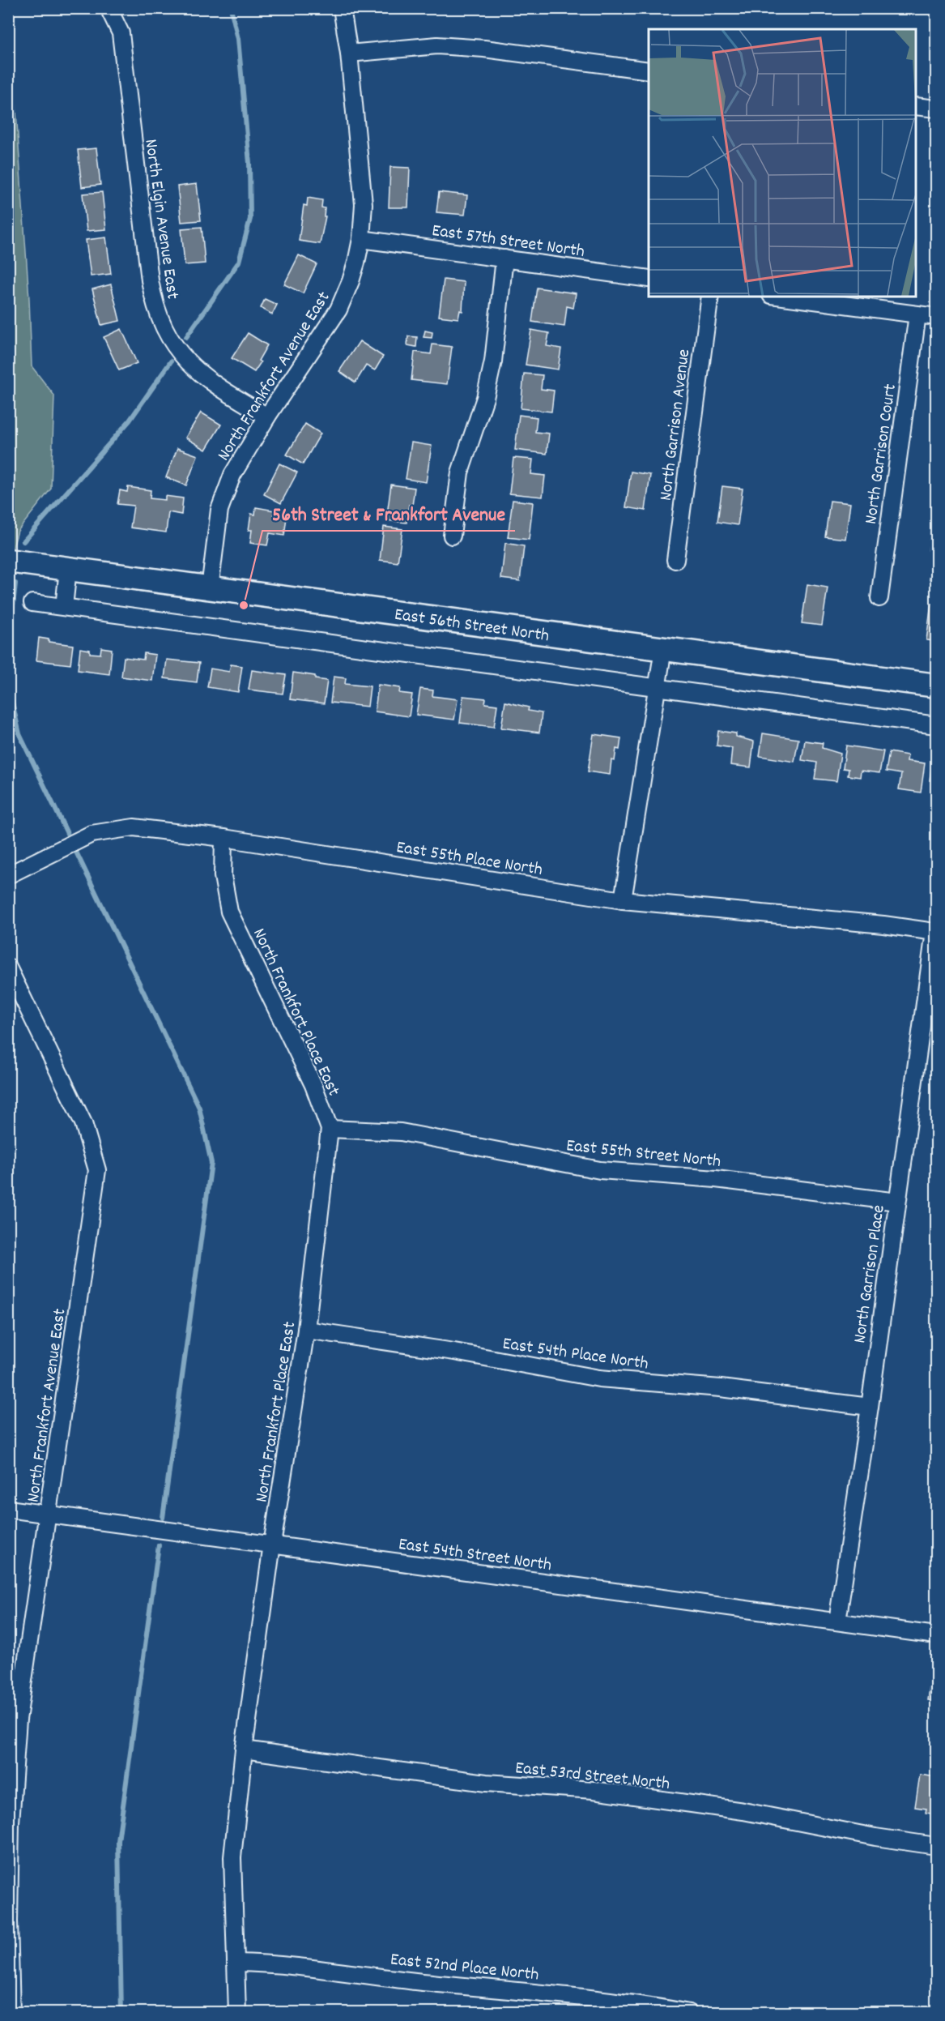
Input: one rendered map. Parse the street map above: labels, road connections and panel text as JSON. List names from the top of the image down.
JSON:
{
  "streets": {
    "street": [
      "North Elgin Avenue East",
      "East 57th Street North",
      "North Frankfort Avenue East",
      "North Garrison Avenue",
      "North Garrison Court",
      "East 56th Street North",
      "East 55th Place North",
      "North Frankfort Place East",
      "East 55th Street North",
      "North Garrison Place",
      "East 54th Place North",
      "East 54th Street North",
      "East 53rd Street North",
      "East 52nd Place North"
    ]
  },
  "crossings": [
    ["North Elgin Avenue East", "North Frankfort Avenue East"],
    ["East 57th Street North", "North Frankfort Avenue East"],
    ["North Frankfort Avenue East", "East 56th Street North"],
    ["North Frankfort Avenue East", "East 54th Street North"],
    ["East 55th Place North", "North Frankfort Place East"],
    ["East 55th Place North", "North Garrison Place"],
    ["North Frankfort Place East", "East 55th Street North"],
    ["North Frankfort Place East", "East 54th Place North"],
    ["North Frankfort Place East", "East 54th Street North"],
    ["North Frankfort Place East", "East 53rd Street North"],
    ["North Frankfort Place East", "East 52nd Place North"],
    ["East 55th Street North", "North Garrison Place"],
    ["North Garrison Place", "East 54th Place North"],
    ["North Garrison Place", "East 54th Street North"]
  ],
  "places": ["56th Street & Frankfort Avenue"]
}
